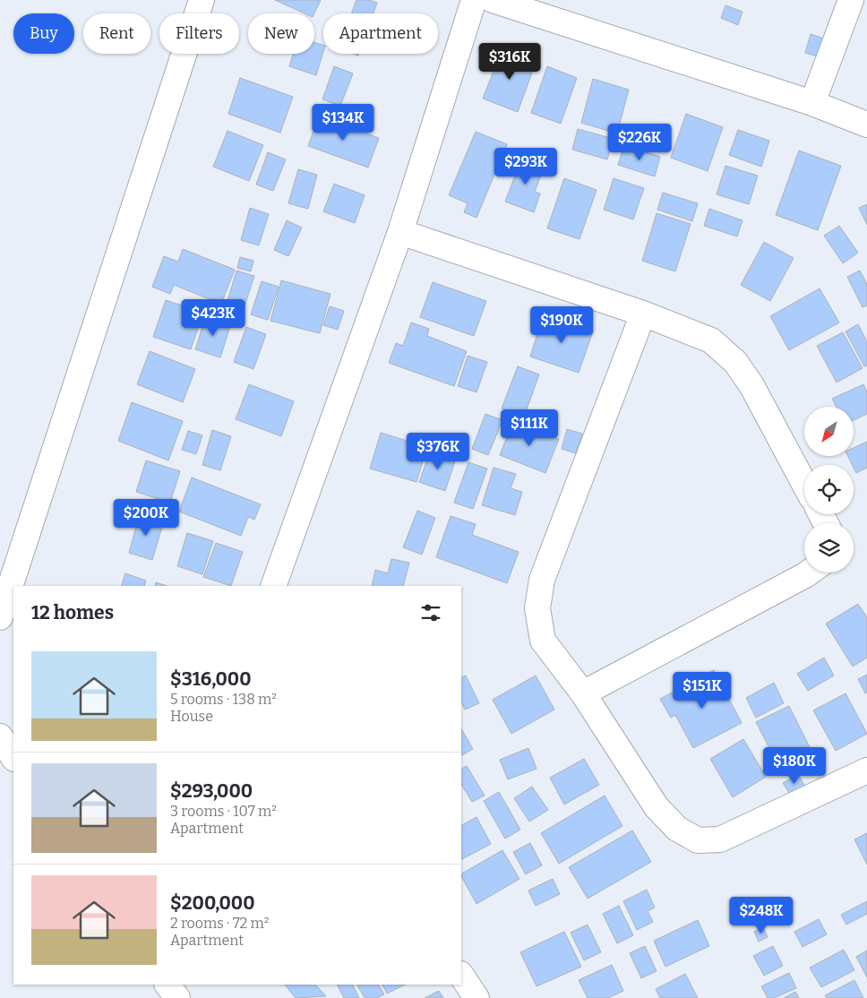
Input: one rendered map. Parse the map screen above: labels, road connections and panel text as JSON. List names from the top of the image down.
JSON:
{
  "north": "bottom left",
  "page": {
    "chip": [
      "Buy",
      "Rent",
      "Filters",
      "New",
      "Apartment"
    ],
    "price": [
      "$316K",
      "$134K",
      "$226K",
      "$293K",
      "$423K",
      "$190K",
      "$111K",
      "$376K",
      "$200K",
      "$151K",
      "$180K",
      "$248K"
    ],
    "heading": "12 homes",
    "list": [
      {
        "name": "$316,000",
        "note": "5 rooms · 138 m² · House"
      },
      {
        "name": "$293,000",
        "note": "3 rooms · 107 m² · Apartment"
      },
      {
        "name": "$200,000",
        "note": "2 rooms · 72 m² · Apartment"
      }
    ]
  }
}
